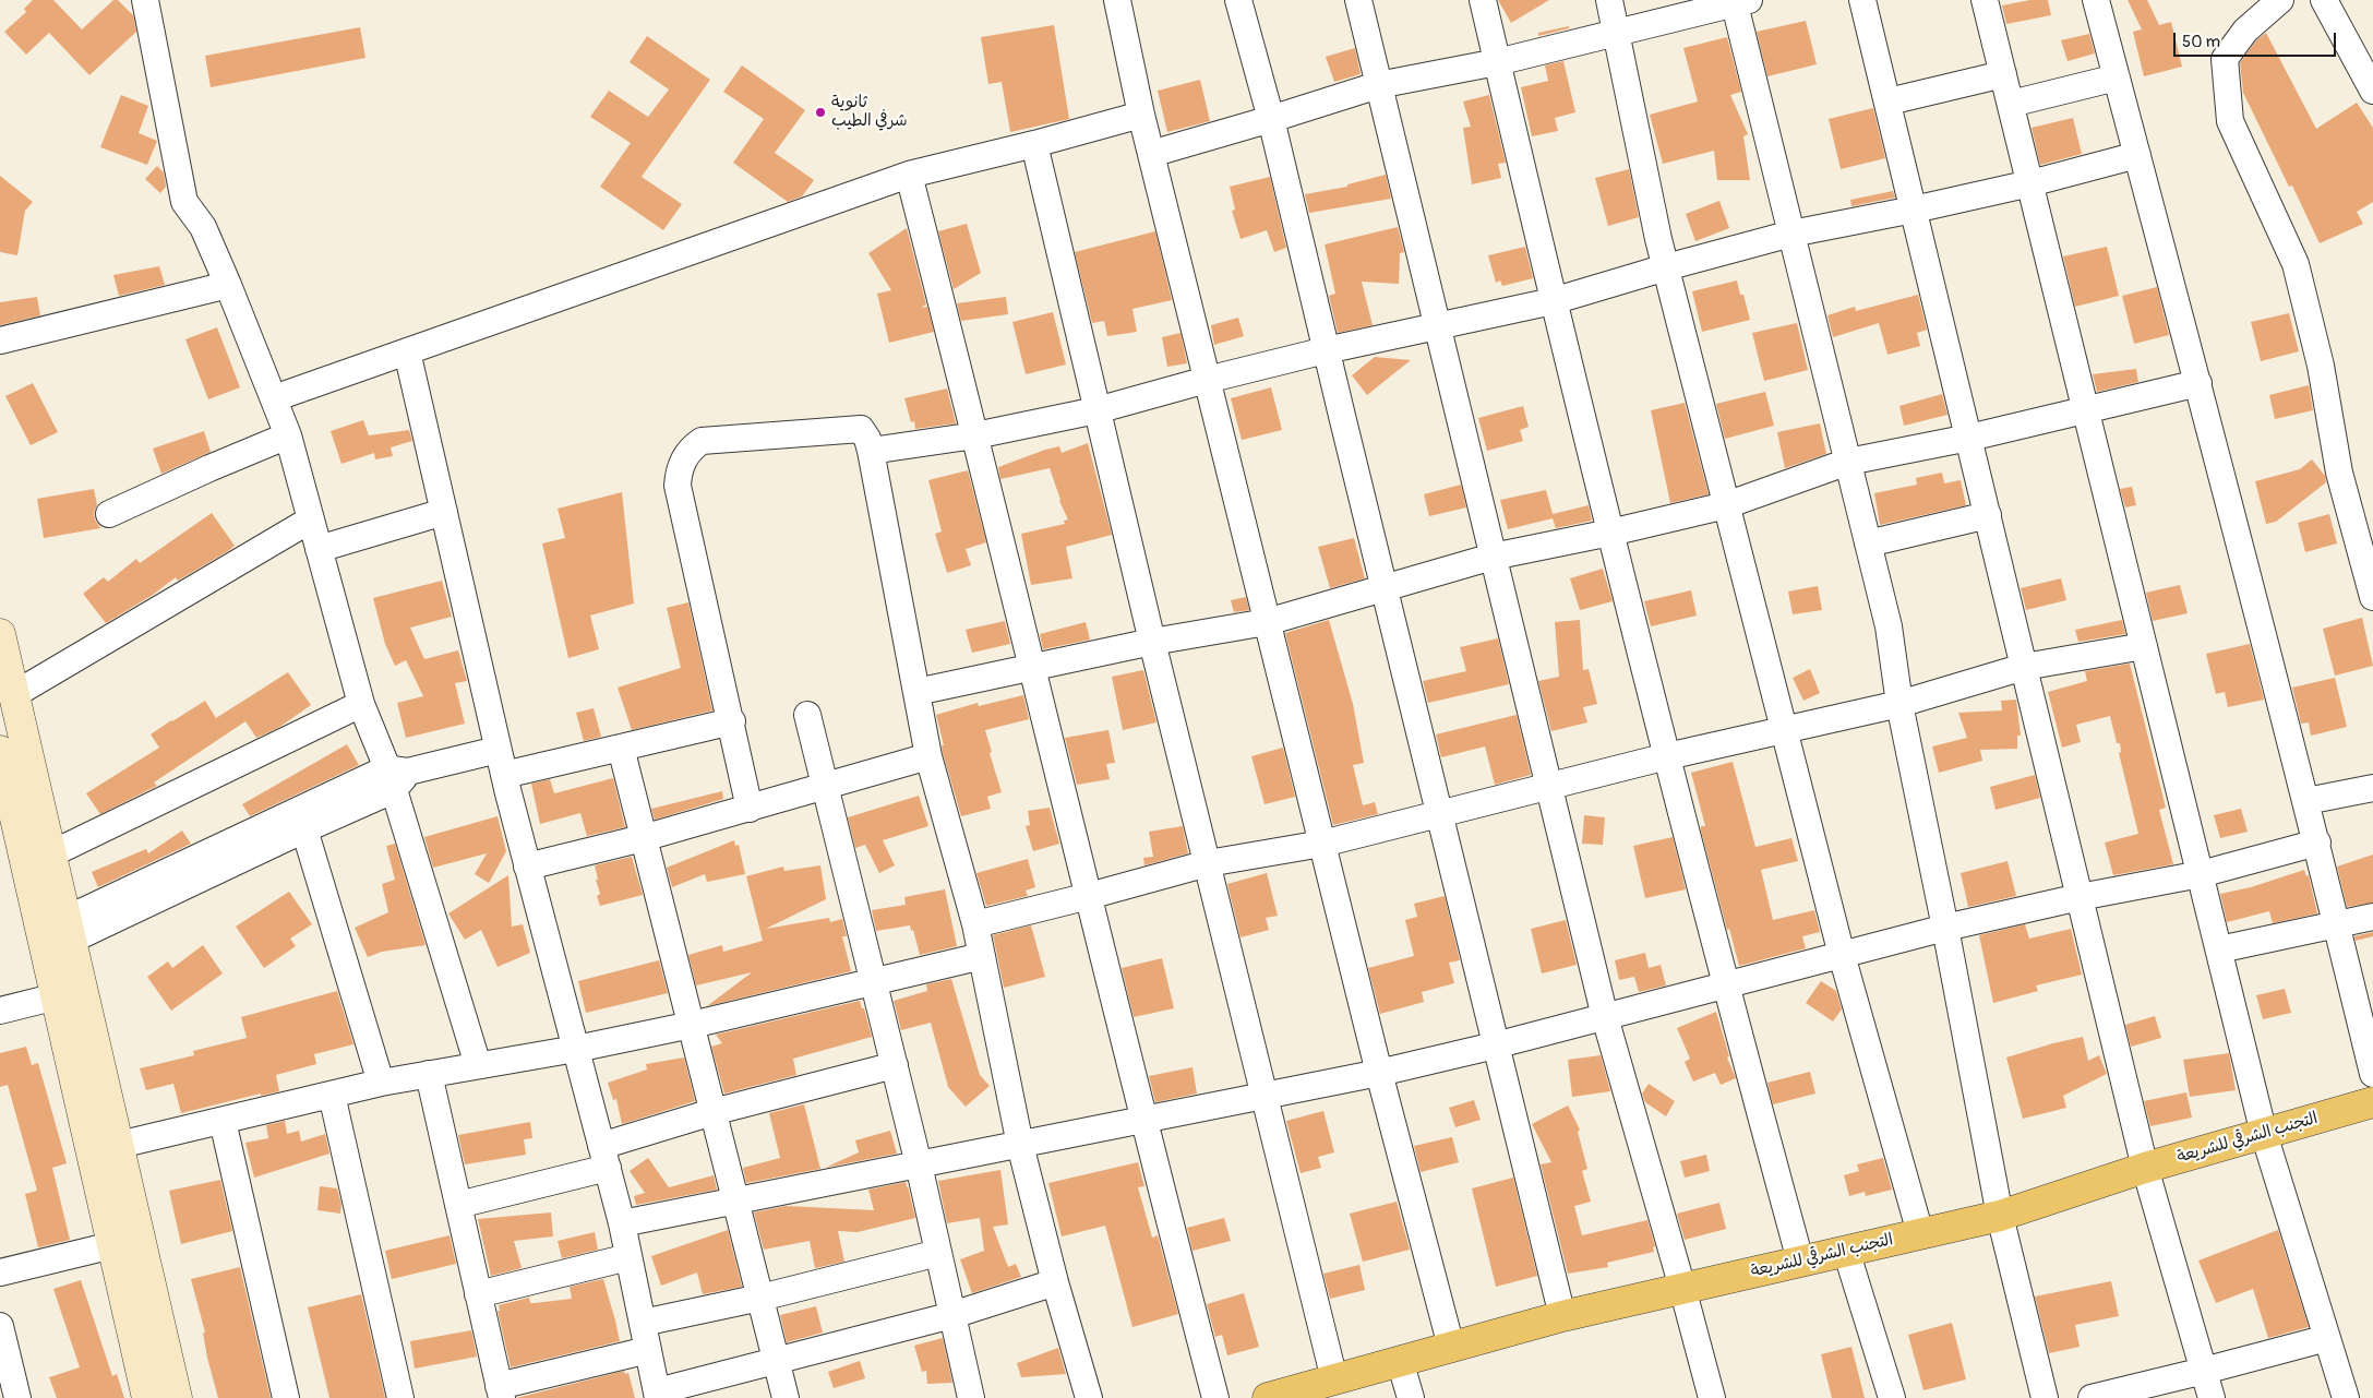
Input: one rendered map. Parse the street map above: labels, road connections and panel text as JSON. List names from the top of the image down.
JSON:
{
  "streets": {
    "main road": ["التجنب الشرقي للشريعة"]
  },
  "places": ["ثانوية شرفي الطيب"],
  "scale_bar": "50 m"
}
